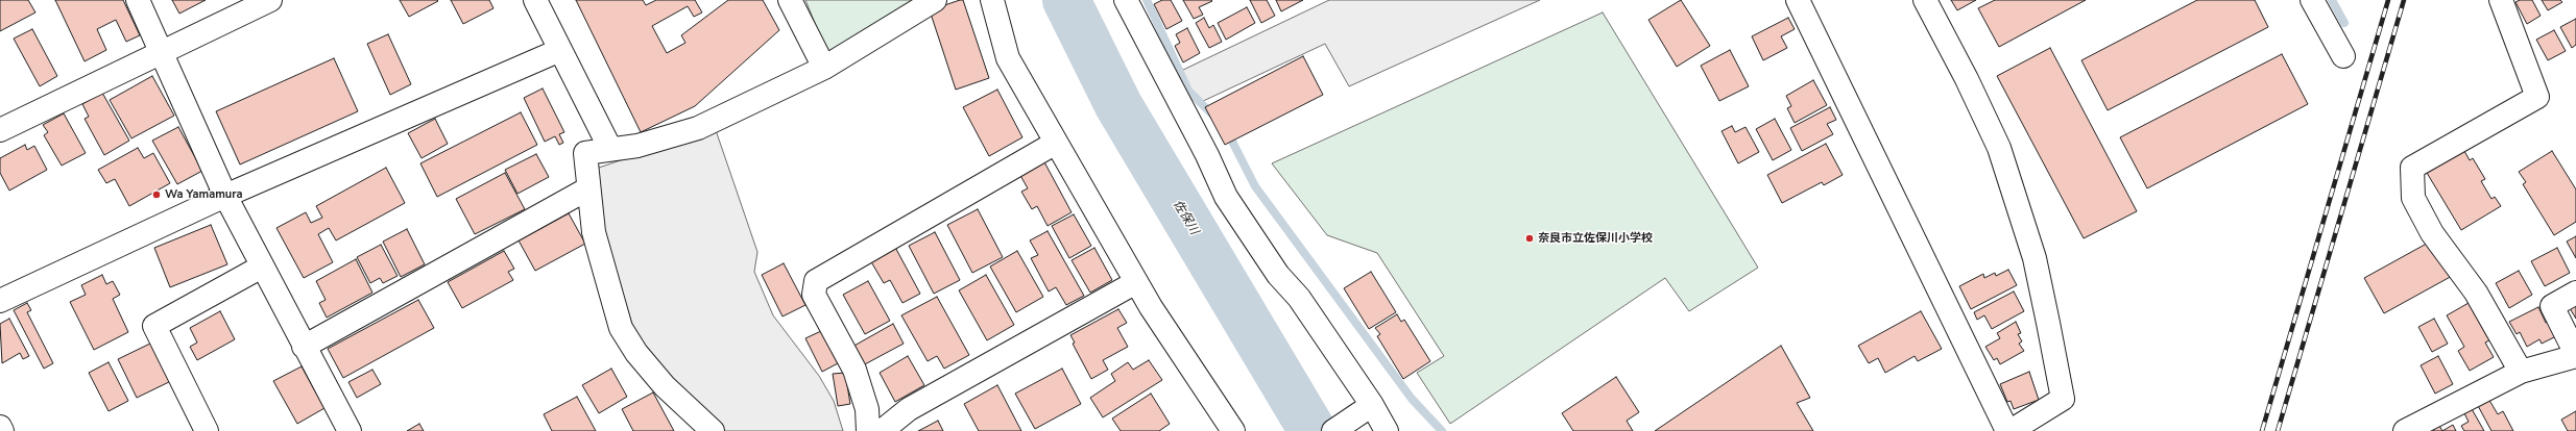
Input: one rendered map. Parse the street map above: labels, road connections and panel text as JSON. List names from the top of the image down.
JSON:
{
  "water": ["佐保川"],
  "places": ["Wa Yamamura", "奈良市立佐保川小学校"]
}
